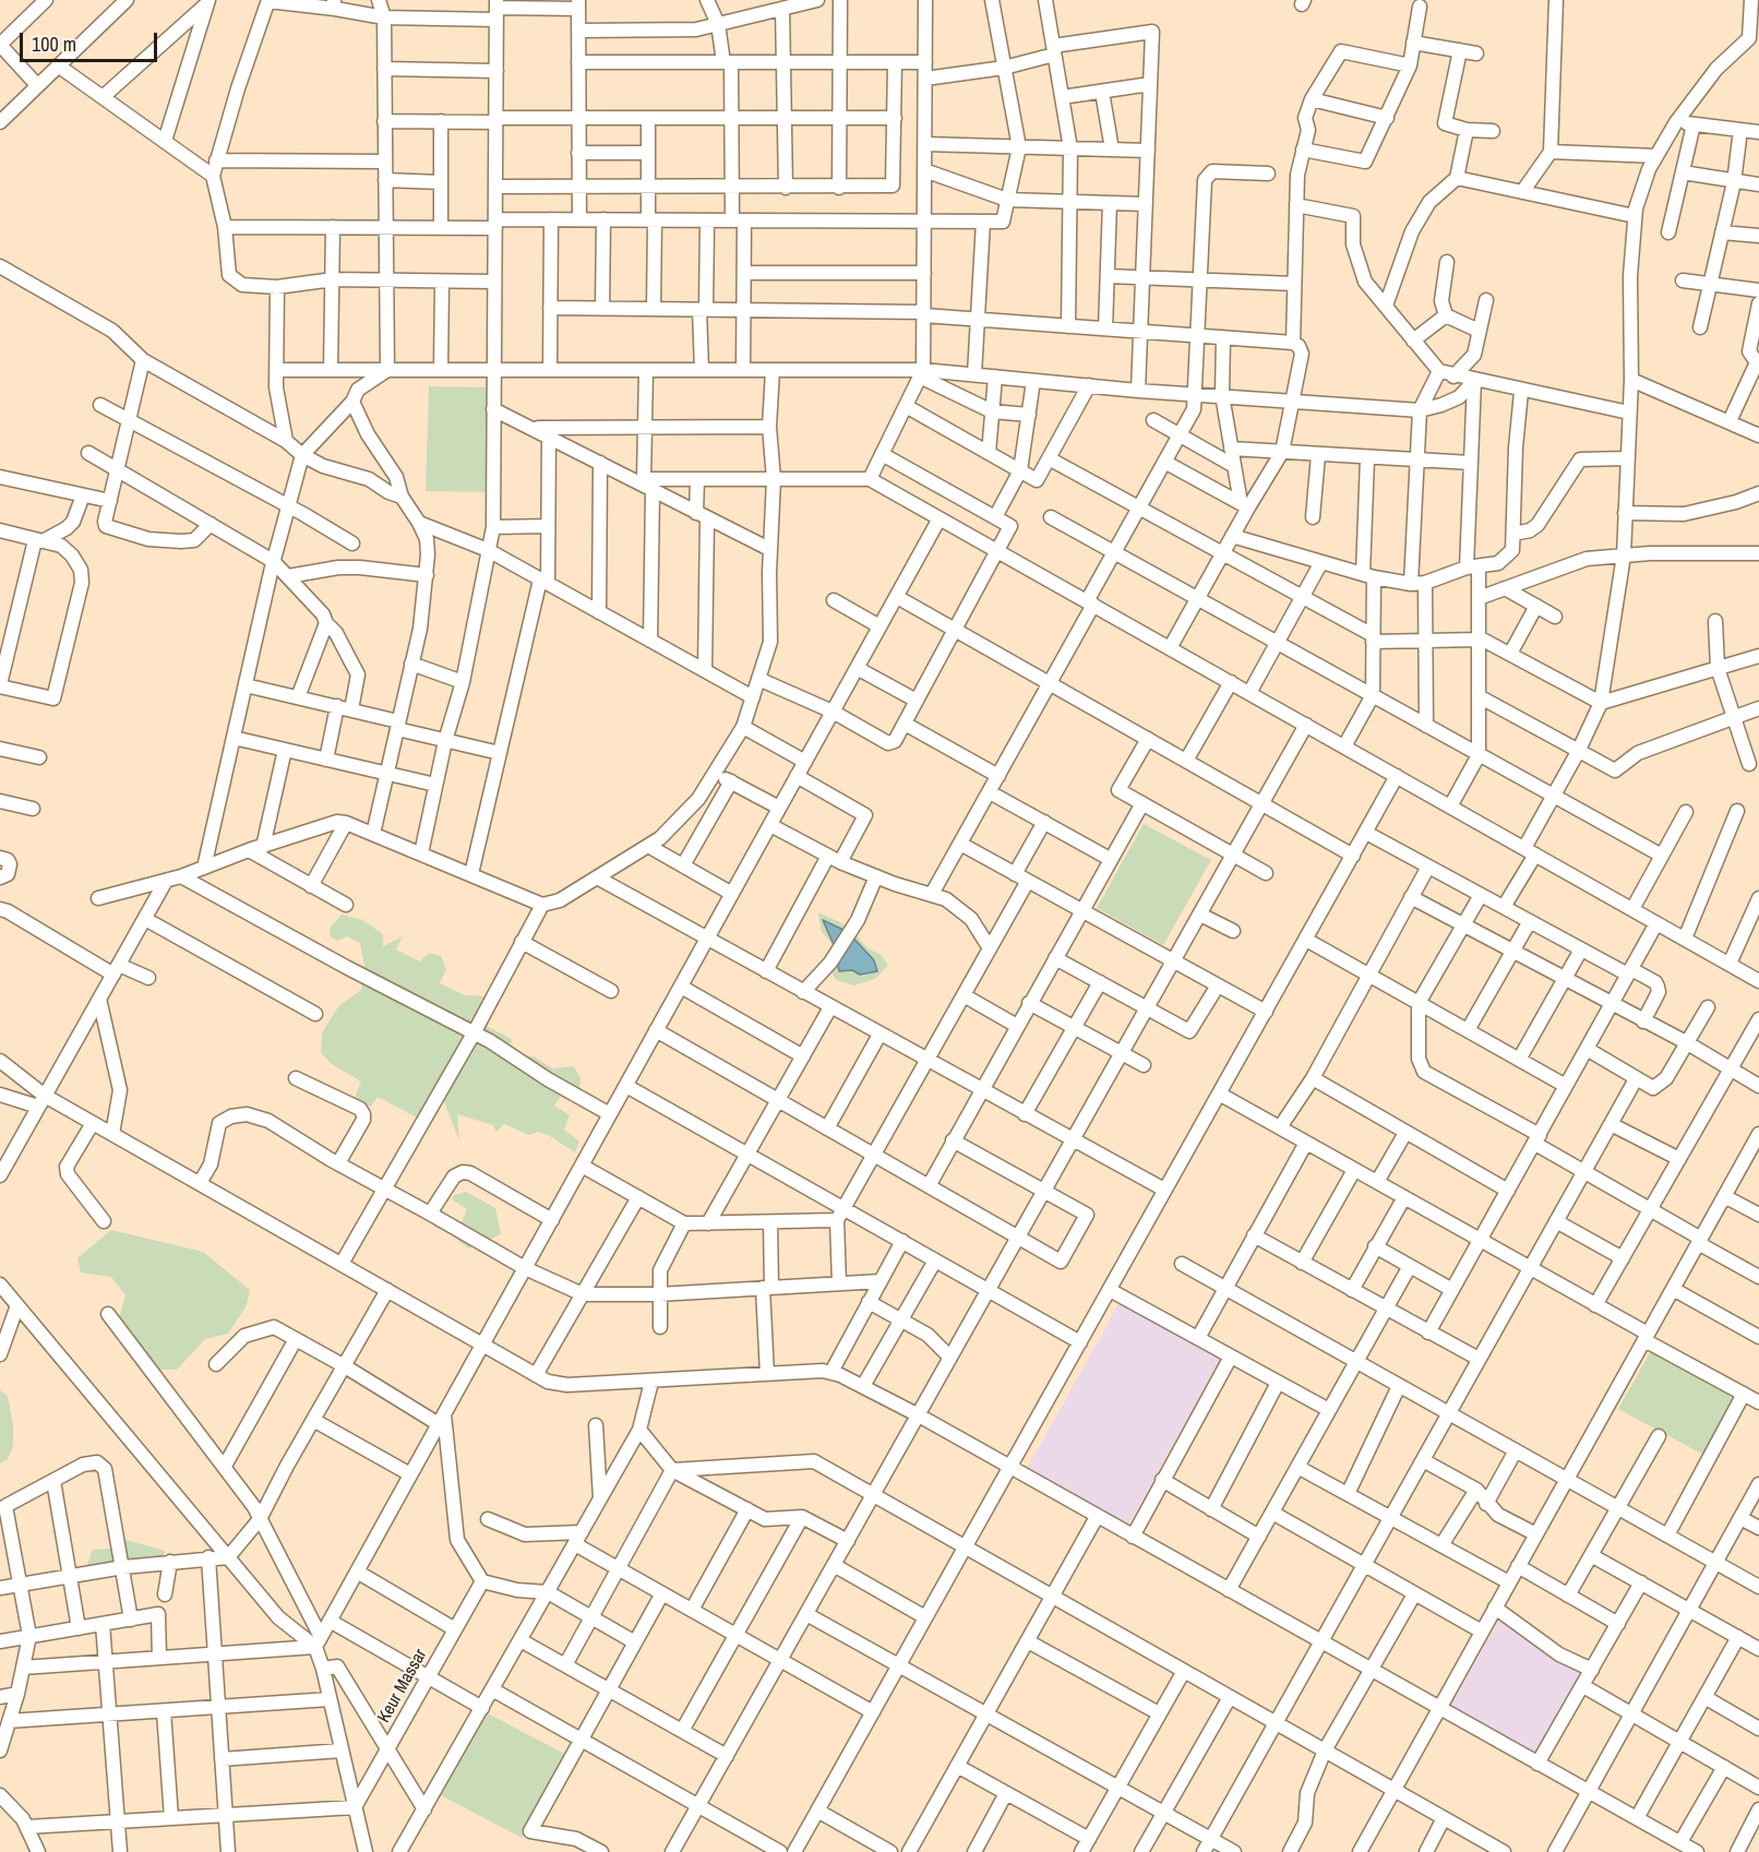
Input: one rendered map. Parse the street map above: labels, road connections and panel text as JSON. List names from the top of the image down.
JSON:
{
  "streets": {
    "street": ["Keur Massar"]
  },
  "scale_bar": "100 m"
}
